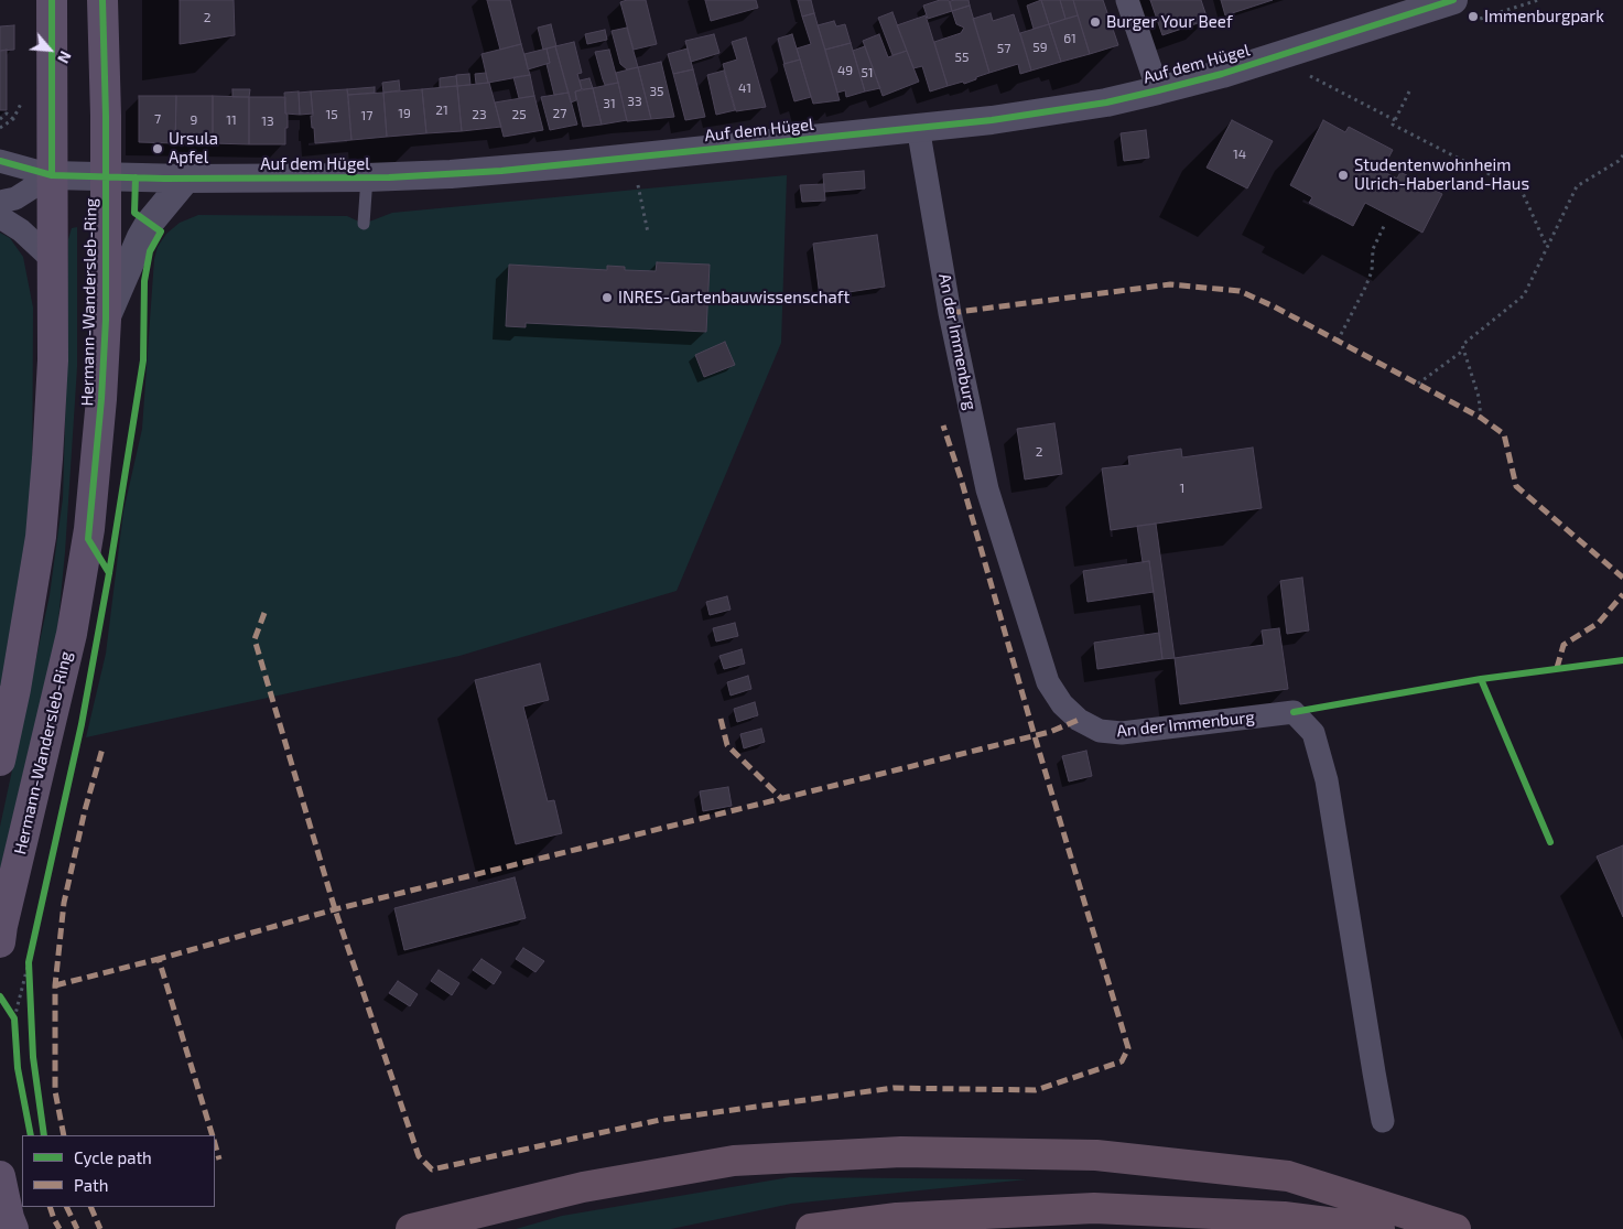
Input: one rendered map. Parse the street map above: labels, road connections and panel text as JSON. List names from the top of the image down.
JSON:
{
  "streets": {
    "main road": ["Hermann-Wandersleb-Ring"],
    "street": ["Auf dem Hügel", "An der Immenburg"]
  },
  "crossings": [
    ["Auf dem Hügel", "Hermann-Wandersleb-Ring"],
    ["Auf dem Hügel", "An der Immenburg"]
  ],
  "places": [
    "Immenburgpark",
    "Burger Your Beef",
    "Ursula Apfel",
    "Studentenwohnheim Ulrich-Haberland-Haus",
    "INRES-Gartenbauwissenschaft"
  ],
  "house_numbers": [
    "2",
    "61",
    "59",
    "57",
    "55",
    "49",
    "51",
    "41",
    "35",
    "33",
    "31",
    "21",
    "19",
    "27",
    "15",
    "23",
    "25",
    "17",
    "7",
    "9",
    "11",
    "13",
    "14",
    "2",
    "1"
  ],
  "legend": ["Cycle path", "Path"],
  "north": "bottom right"
}
